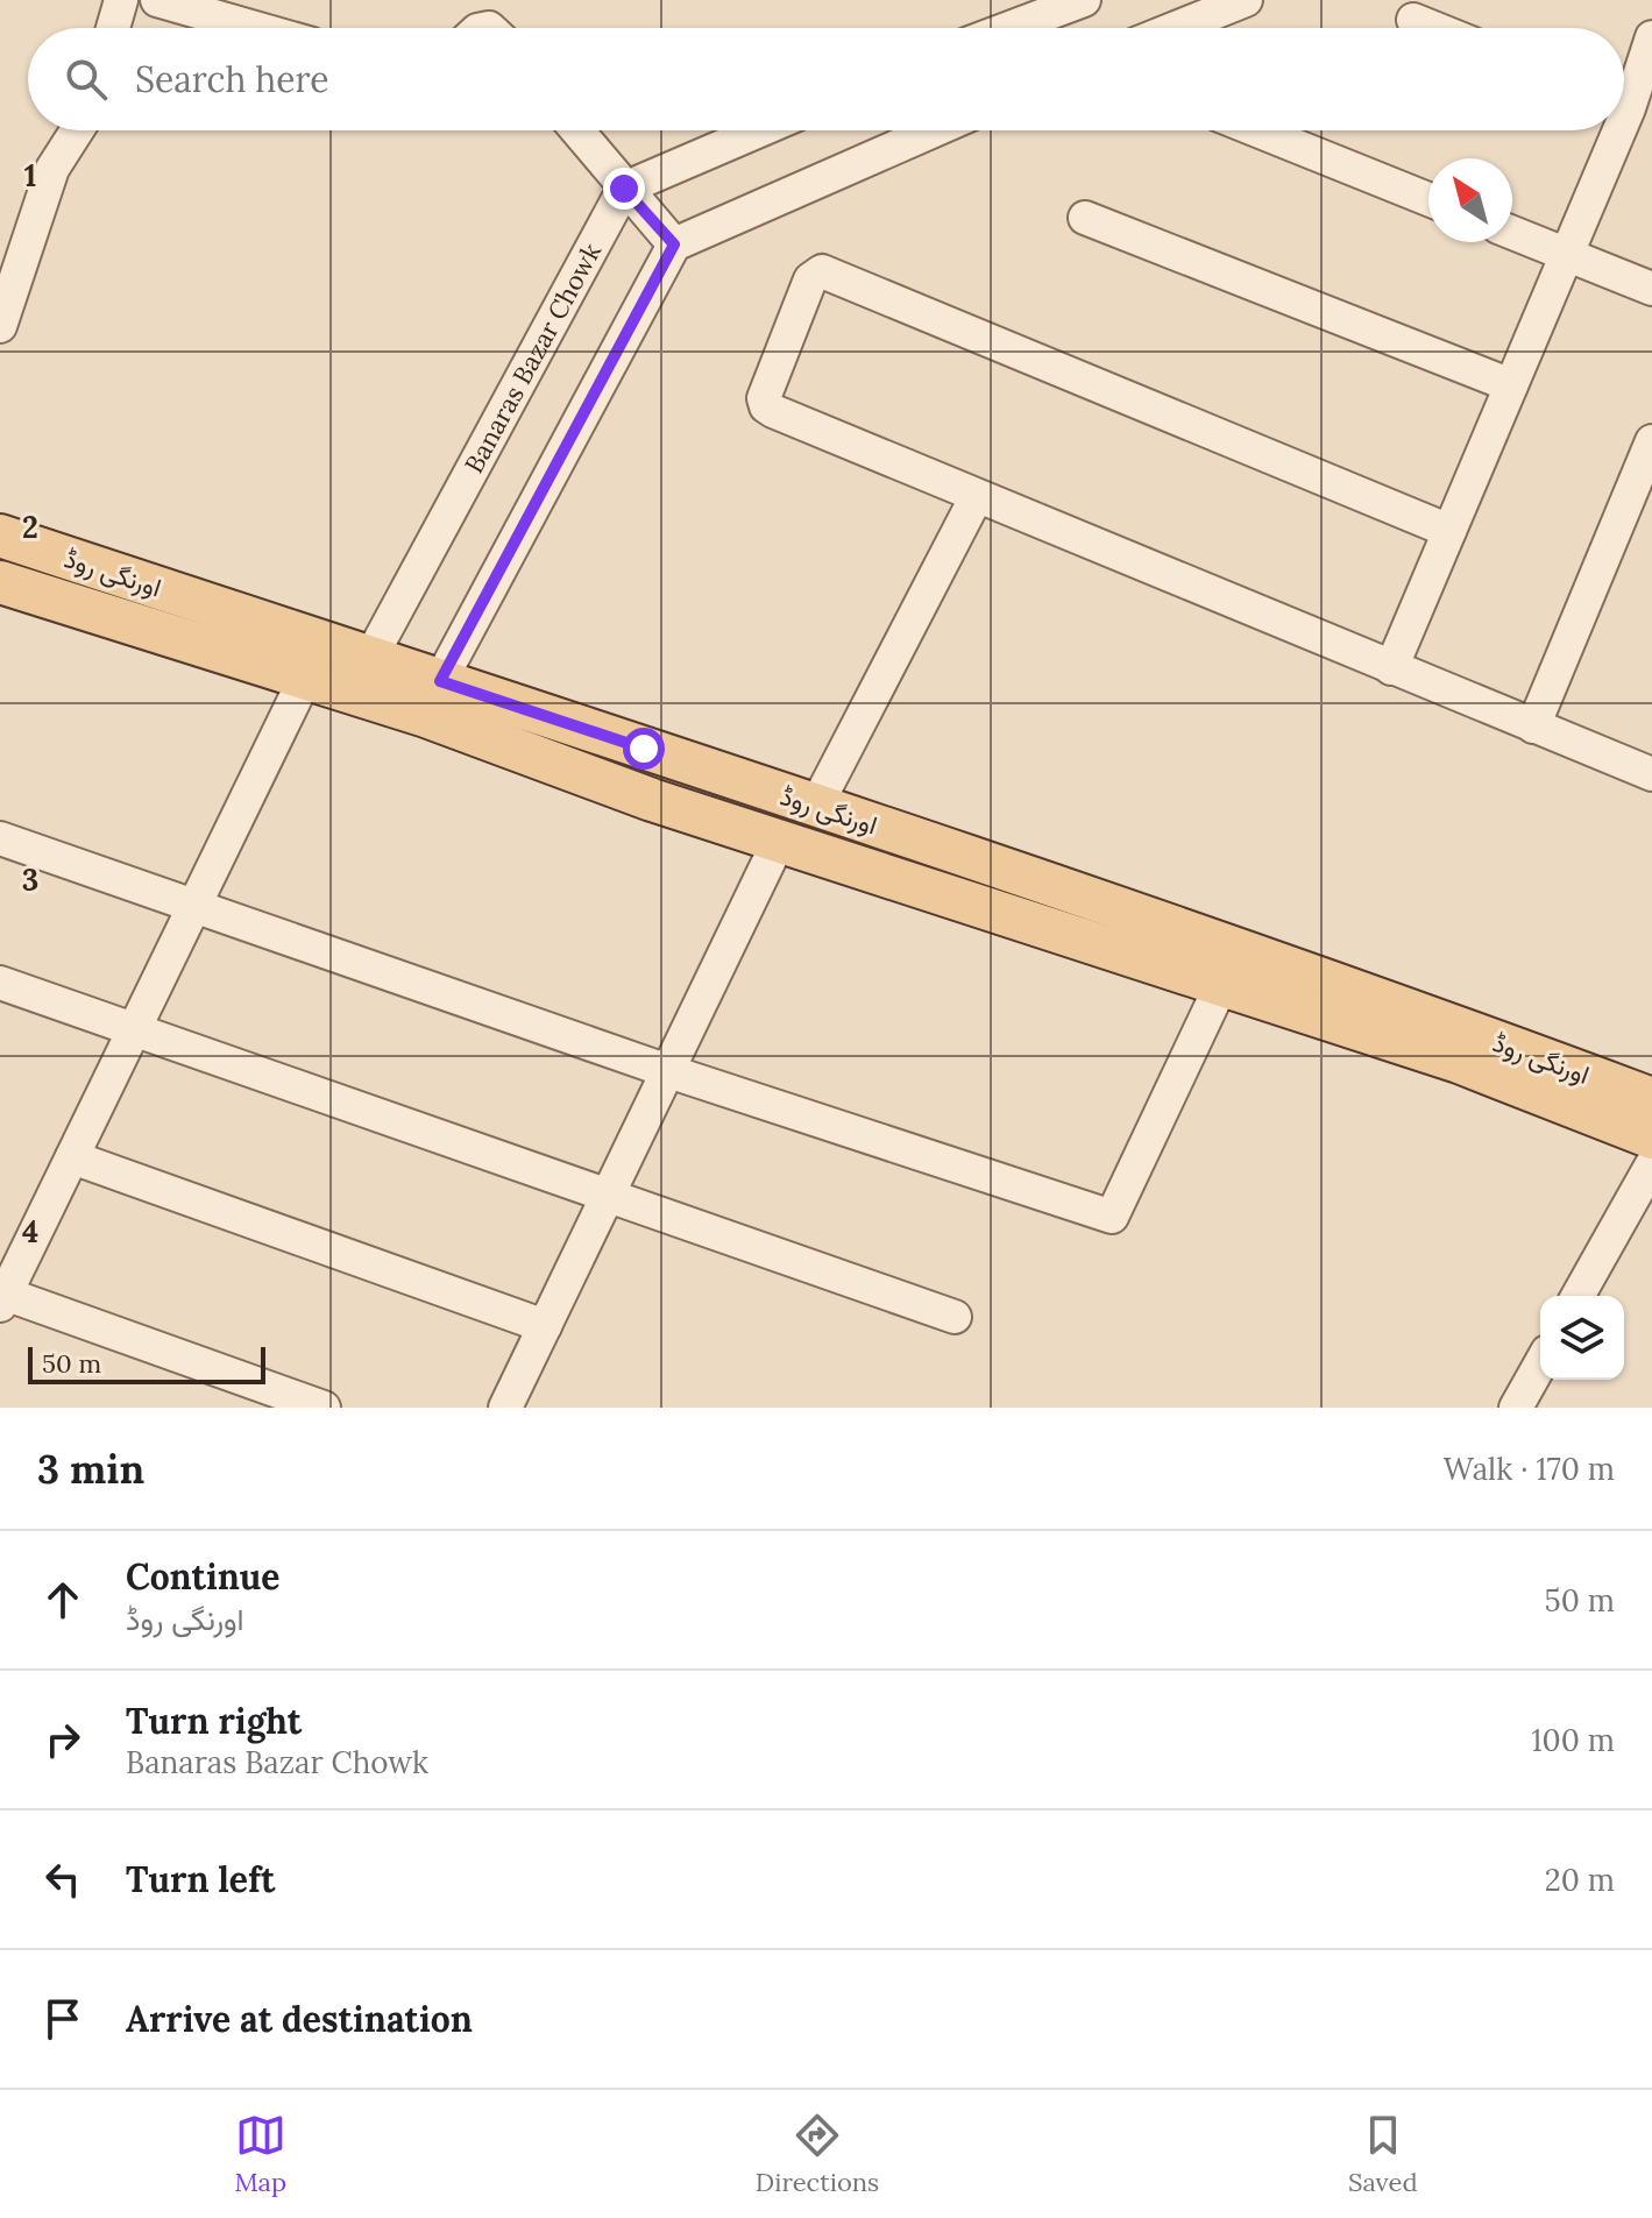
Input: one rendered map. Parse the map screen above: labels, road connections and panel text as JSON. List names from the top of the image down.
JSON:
{
  "streets": {
    "main road": ["اورنگی روڈ"],
    "street": ["Banaras Bazar Chowk"]
  },
  "crossings": [
    ["Banaras Bazar Chowk", "اورنگی روڈ"]
  ],
  "scale_bar": "50 m",
  "north": "top left",
  "page": {
    "search": "Search here",
    "scale": "50 m",
    "heading": ["3 min", "Walk · 170 m"],
    "list": [
      ["Continue", "اورنگی روڈ", "50 m"],
      ["Turn right", "Banaras Bazar Chowk", "100 m"],
      ["Turn left", "20 m"],
      "Arrive at destination"
    ],
    "nav": ["Map", "Directions", "Saved"]
  },
  "grid": {
    "rows": [
      "1",
      "2",
      "3",
      "4"
    ]
  }
}
